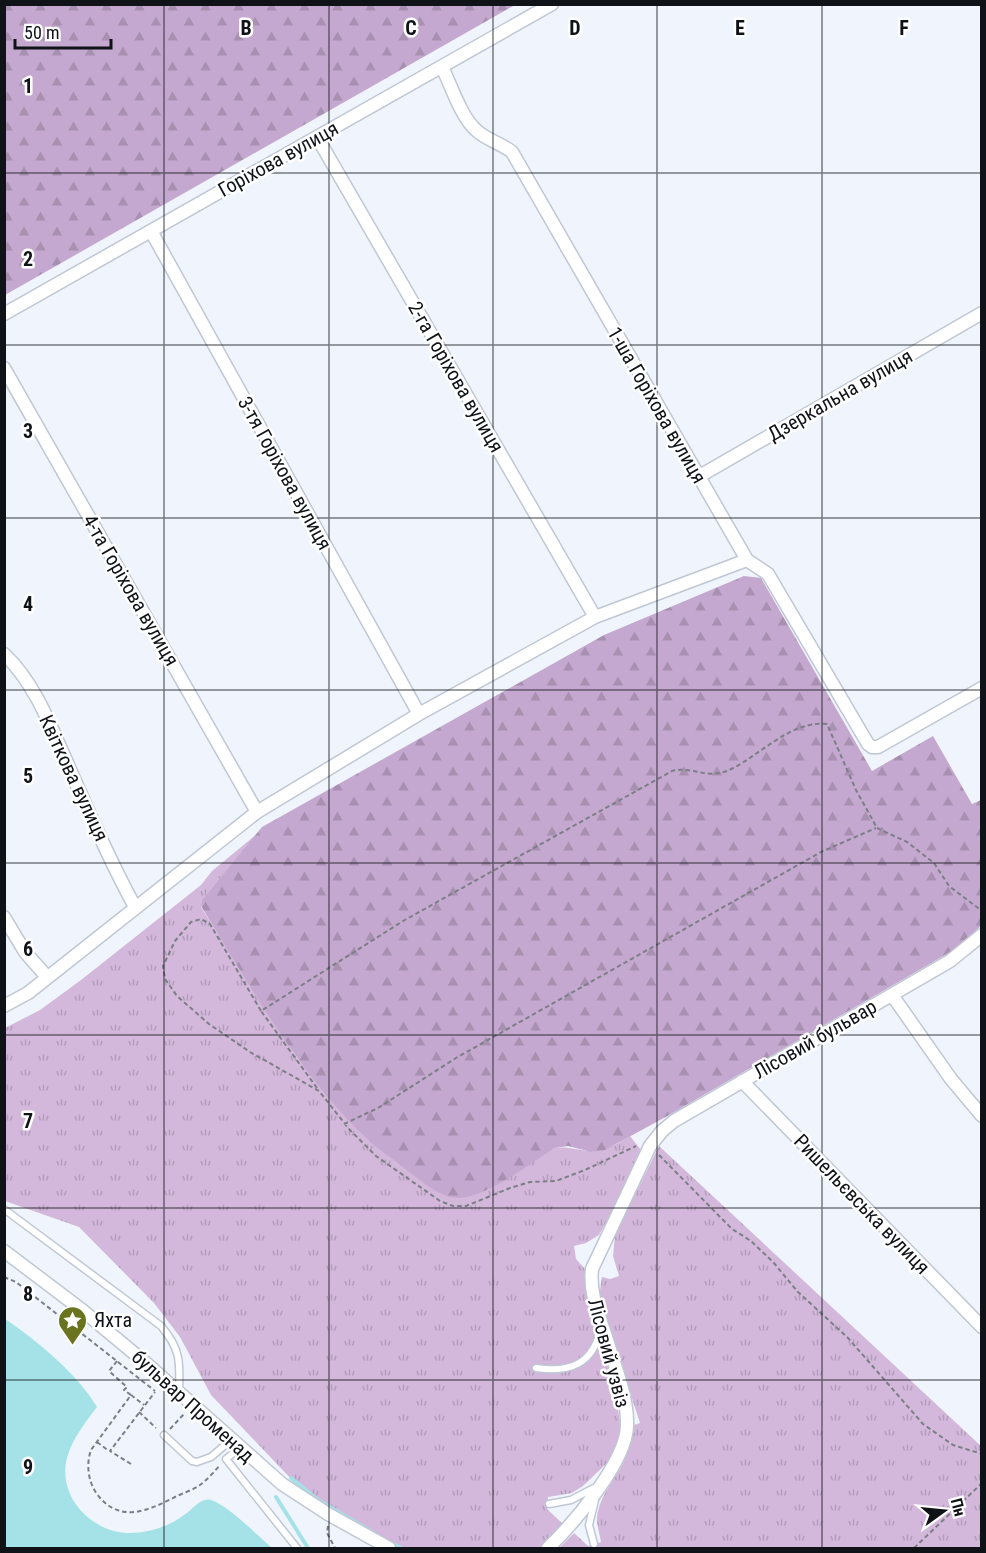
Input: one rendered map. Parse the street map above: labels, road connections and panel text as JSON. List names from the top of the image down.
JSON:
{
  "streets": {
    "street": [
      "Горіхова вулиця",
      "2-га Горіхова вулиця",
      "Дзеркальна вулиця",
      "1-ша Горіхова вулиця",
      "3-тя Горіхова вулиця",
      "4-та Горіхова вулиця",
      "Квіткова вулиця",
      "Лісовий бульвар",
      "Ришельєвська вулиця",
      "Лісовий узвіз",
      "бульвар Променад"
    ]
  },
  "crossings": [
    ["Горіхова вулиця", "2-га Горіхова вулиця"],
    ["Горіхова вулиця", "1-ша Горіхова вулиця"],
    ["Горіхова вулиця", "3-тя Горіхова вулиця"],
    ["Дзеркальна вулиця", "1-ша Горіхова вулиця"],
    ["Лісовий бульвар", "Ришельєвська вулиця"],
    ["Лісовий бульвар", "Лісовий узвіз"]
  ],
  "places": {
    "place": ["Яхта"]
  },
  "scale_bar": "50 m",
  "north": "right",
  "grid": {
    "columns": [
      "B",
      "C",
      "D",
      "E",
      "F"
    ],
    "rows": [
      "1",
      "2",
      "3",
      "4",
      "5",
      "6",
      "7",
      "8",
      "9"
    ]
  }
}
